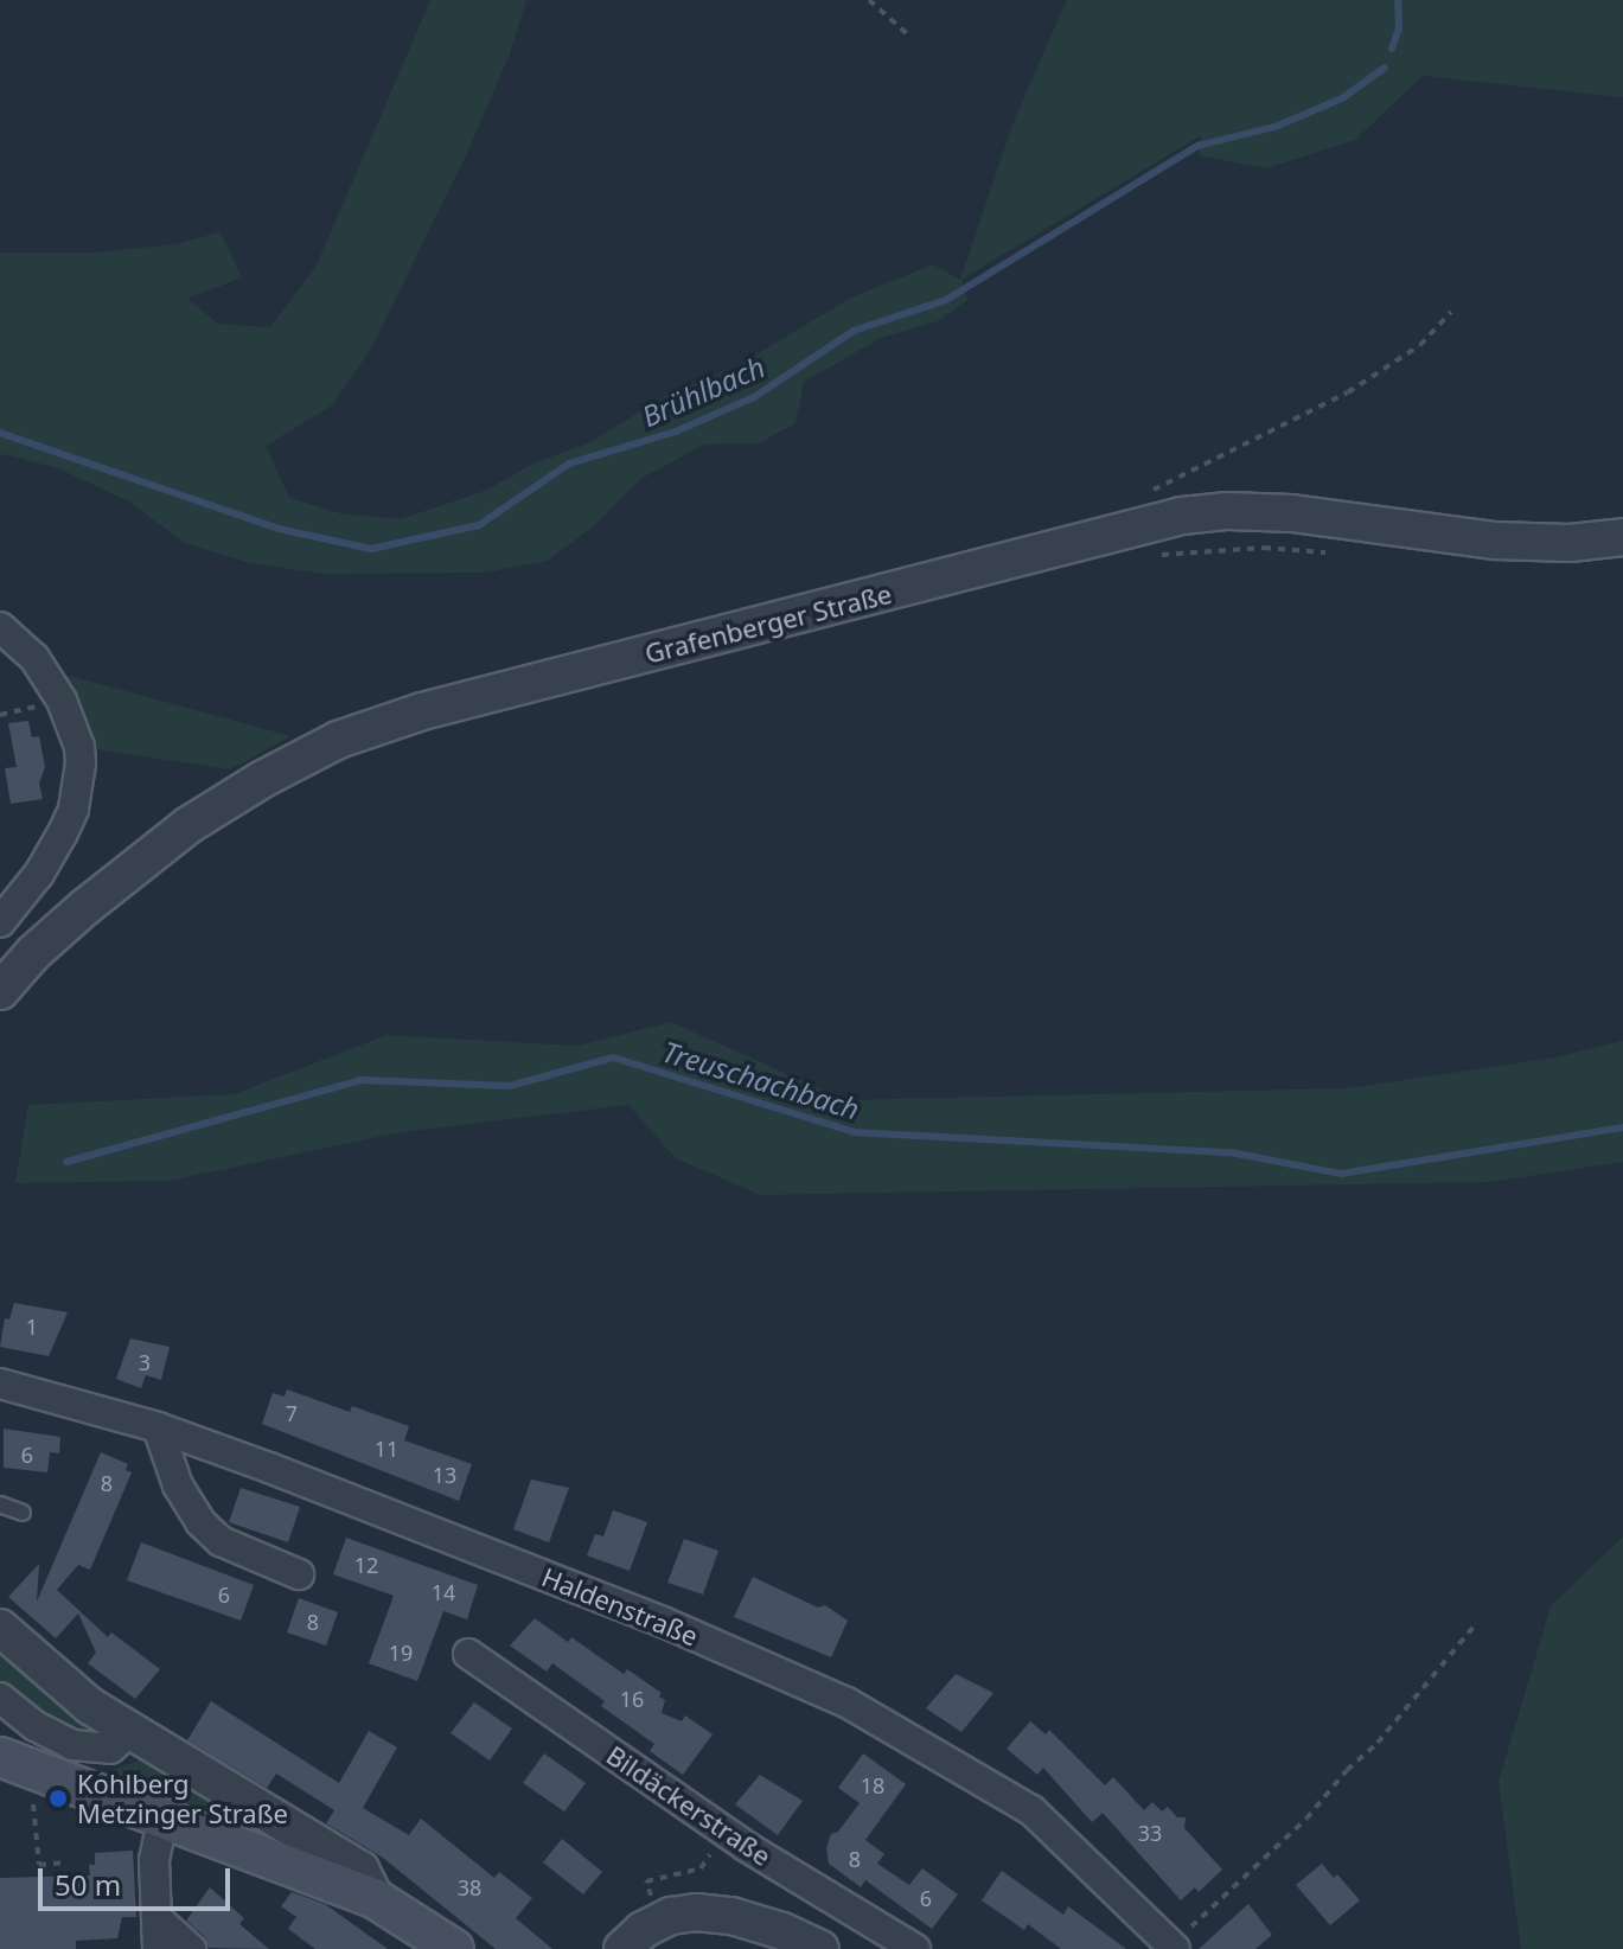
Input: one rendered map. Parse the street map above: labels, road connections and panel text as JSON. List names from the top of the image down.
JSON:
{
  "streets": {
    "street": ["Grafenberger Straße", "Haldenstraße", "Bildäckerstraße"]
  },
  "water": ["Brühlbach", "Treuschachbach"],
  "places": ["Kohlberg Metzinger Straße"],
  "house_numbers": [
    "1",
    "3",
    "7",
    "11",
    "6",
    "13",
    "8",
    "12",
    "14",
    "6",
    "8",
    "19",
    "16",
    "18",
    "33",
    "8",
    "38",
    "6"
  ],
  "scale_bar": "50 m"
}
